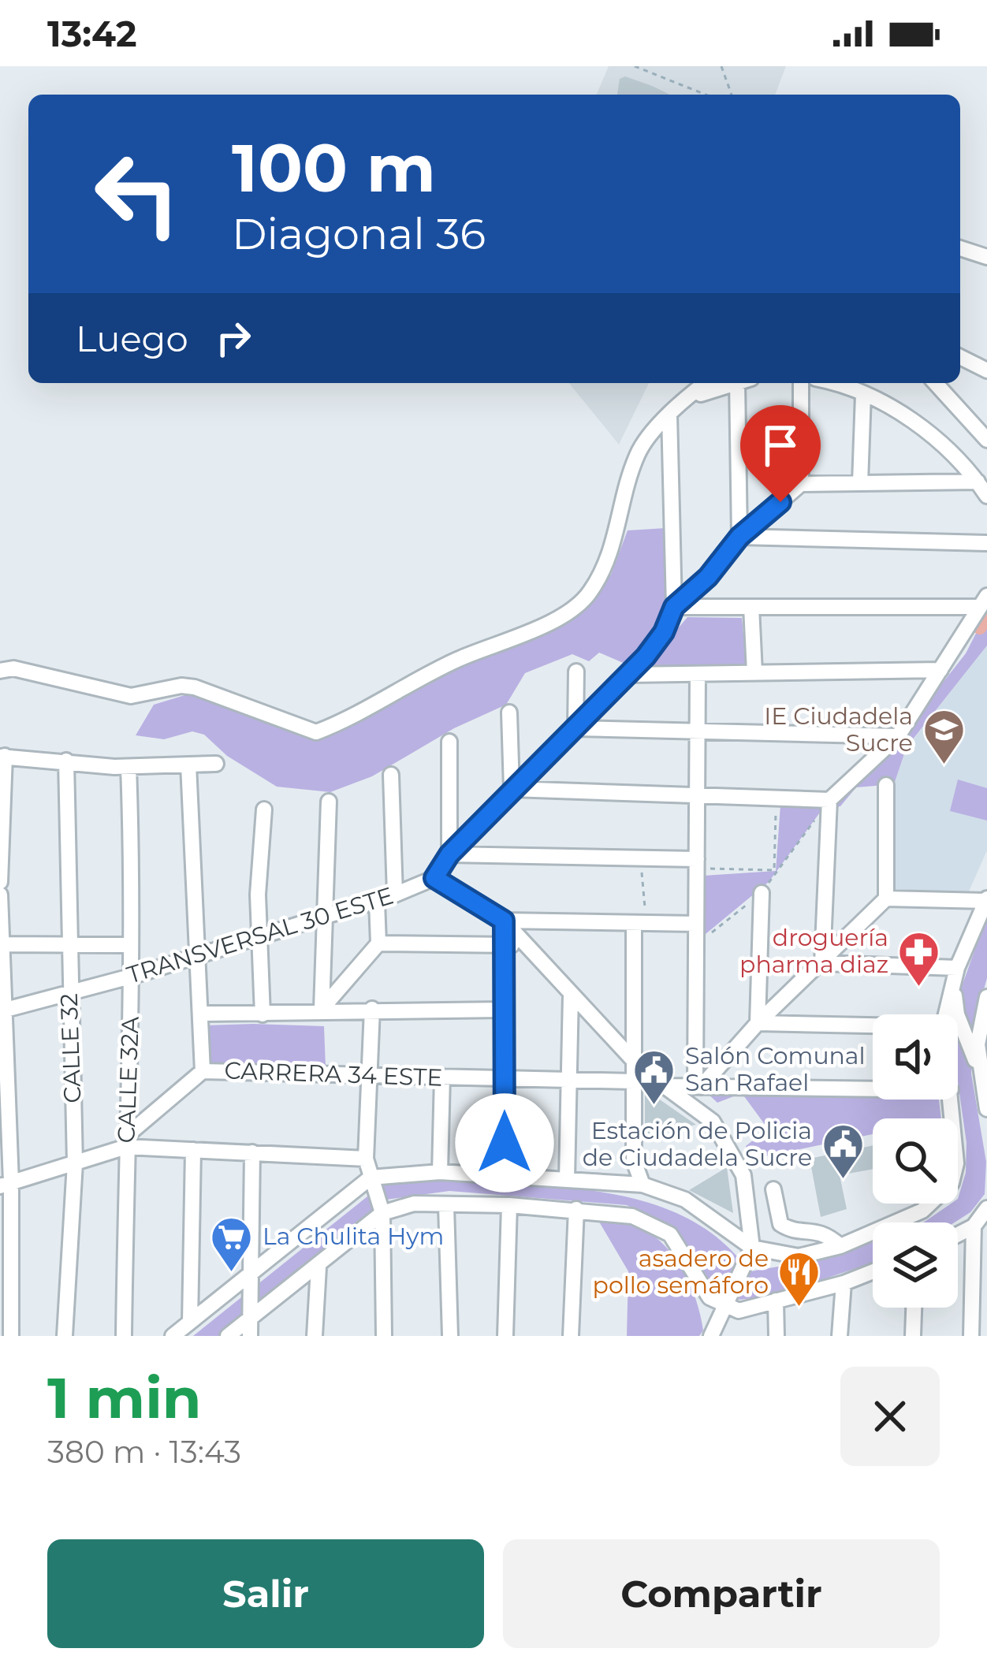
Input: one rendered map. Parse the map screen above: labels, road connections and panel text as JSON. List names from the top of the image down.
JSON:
{
  "streets": {
    "street": [
      "TRANSVERSAL 30 ESTE",
      "CALLE 32",
      "CARRERA 34 ESTE",
      "CALLE 32A"
    ]
  },
  "crossings": [
    ["TRANSVERSAL 30 ESTE", "CALLE 32"],
    ["TRANSVERSAL 30 ESTE", "CALLE 32A"]
  ],
  "places": {
    "school or university": ["IE Ciudadela Sucre"],
    "pharmacy": ["droguería pharma diaz"],
    "public building": ["Salón Comunal San Rafael", "Estación de Policia de Ciudadela Sucre"],
    "supermarket": ["La Chulita Hym"],
    "restaurant": ["asadero de pollo semáforo"]
  },
  "page": {
    "status": "13:42",
    "turn": ["100 m", "Diagonal 36"],
    "then": "Luego",
    "heading": ["1 min", "380 m · 13:43"],
    "buttons": ["Salir", "Compartir"]
  }
}
